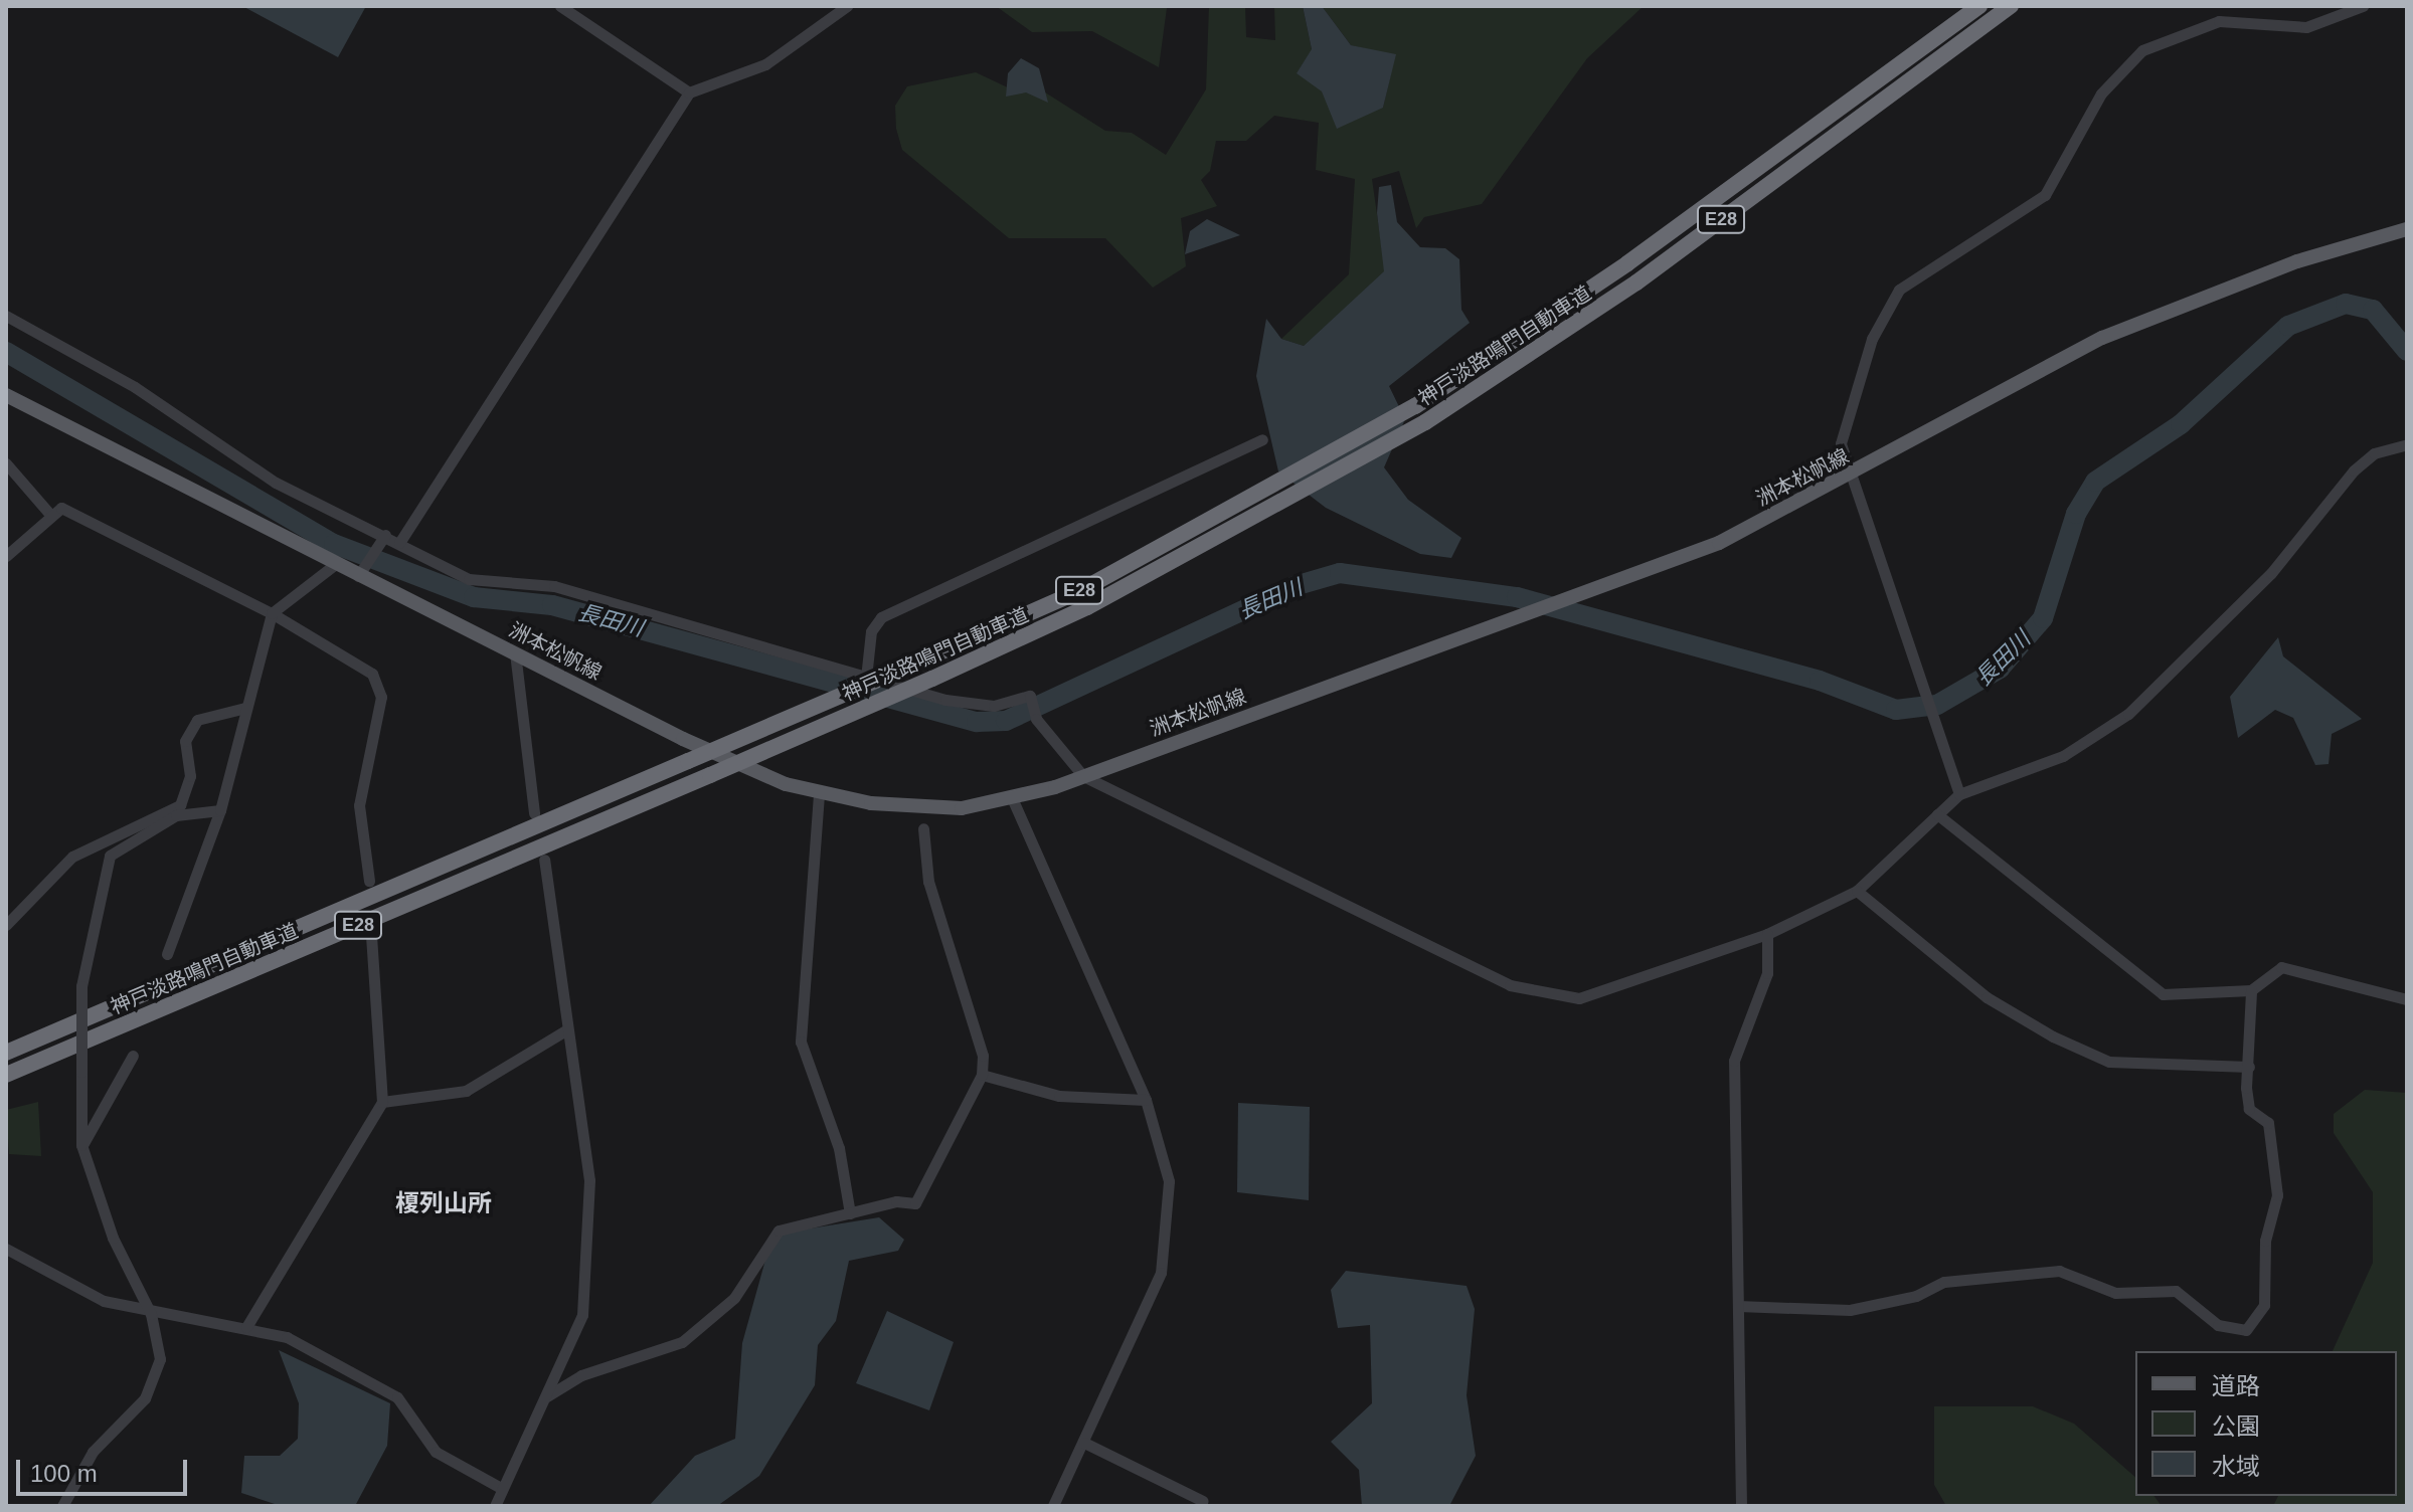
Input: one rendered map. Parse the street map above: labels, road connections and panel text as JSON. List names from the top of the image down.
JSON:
{
  "streets": {
    "highway": ["E28", "神戸淡路鳴門自動車道"],
    "main road": ["洲本松帆線"]
  },
  "districts": ["榎列山所"],
  "water": ["長田川"],
  "legend": ["道路", "公園", "水域"],
  "scale_bar": "100 m"
}
